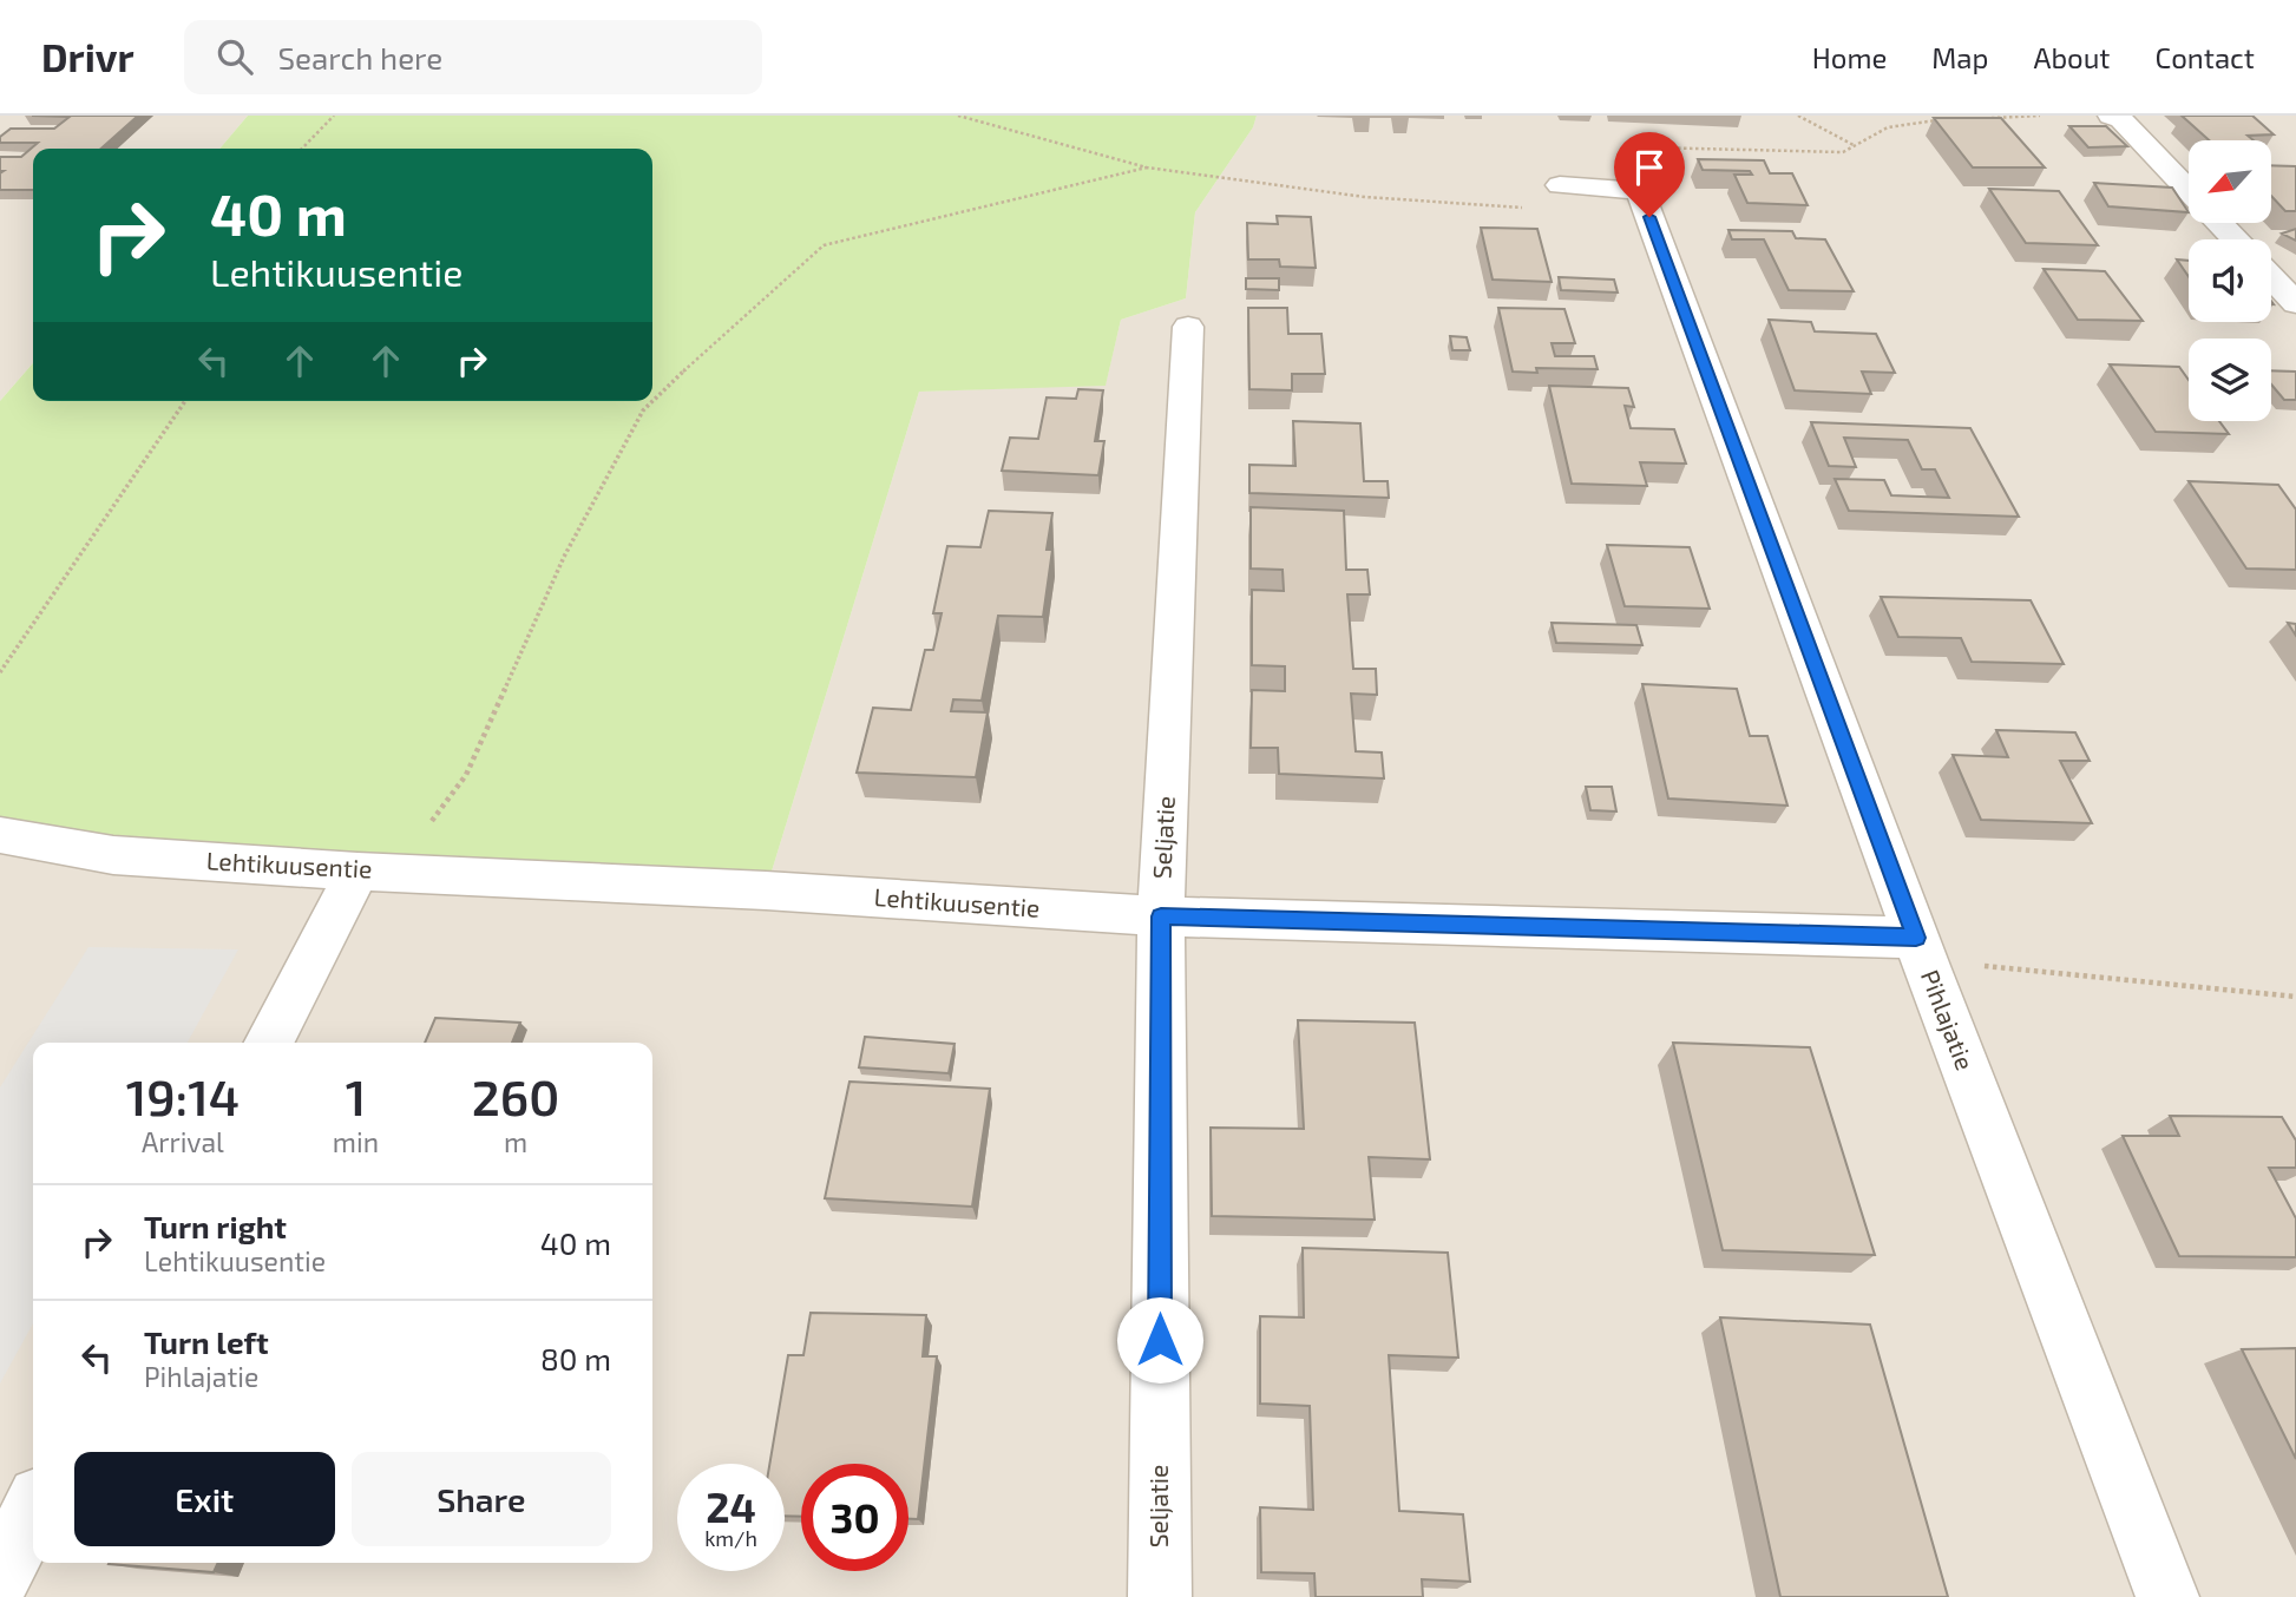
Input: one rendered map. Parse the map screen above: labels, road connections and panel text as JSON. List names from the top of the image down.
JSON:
{
  "streets": {
    "street": ["Seljatie", "Lehtikuusentie", "Pihlajatie"]
  },
  "crossings": [
    ["Seljatie", "Lehtikuusentie"],
    ["Lehtikuusentie", "Pihlajatie"]
  ],
  "north": "bottom left",
  "page": {
    "header": "Drivr",
    "search": "Search here",
    "nav": [
      "Home",
      "Map",
      "About",
      "Contact"
    ],
    "turn": ["40 m", "Lehtikuusentie"],
    "eta": [
      "19:14",
      "Arrival",
      "1",
      "min",
      "260",
      "m"
    ],
    "list": [
      {
        "name": "Turn right",
        "note": "Lehtikuusentie",
        "value": "40 m"
      },
      {
        "name": "Turn left",
        "note": "Pihlajatie",
        "value": "80 m"
      }
    ],
    "buttons": ["Exit", "Share"],
    "speed": "24 km/h",
    "limit": "30"
  }
}
